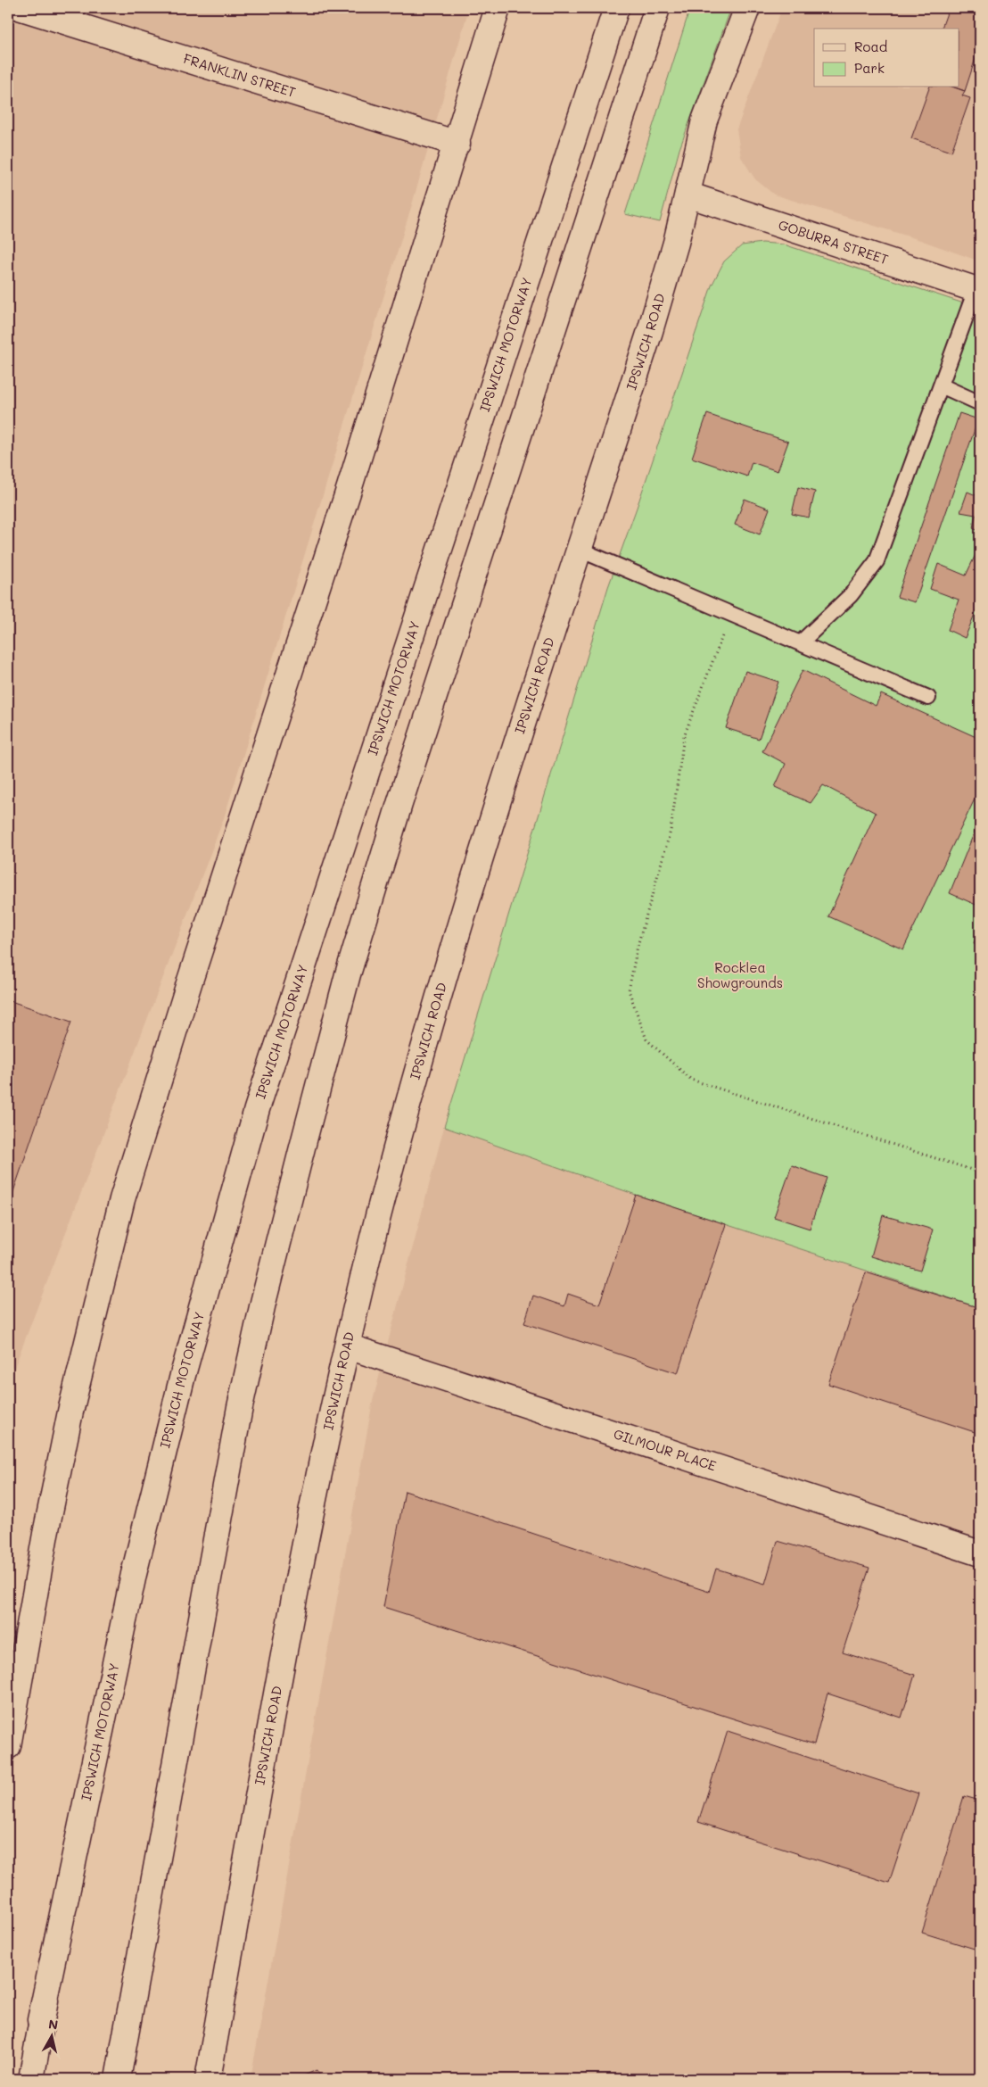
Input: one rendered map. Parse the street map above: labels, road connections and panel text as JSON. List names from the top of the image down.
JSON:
{
  "streets": {
    "main road": [
      "FRANKLIN STREET",
      "GOBURRA STREET",
      "IPSWICH ROAD",
      "IPSWICH MOTORWAY",
      "GILMOUR PLACE"
    ]
  },
  "crossings": [
    ["GOBURRA STREET", "IPSWICH ROAD"],
    ["IPSWICH ROAD", "GILMOUR PLACE"]
  ],
  "parks": ["Rocklea Showgrounds"],
  "legend": ["Road", "Park"],
  "north": "top"
}
